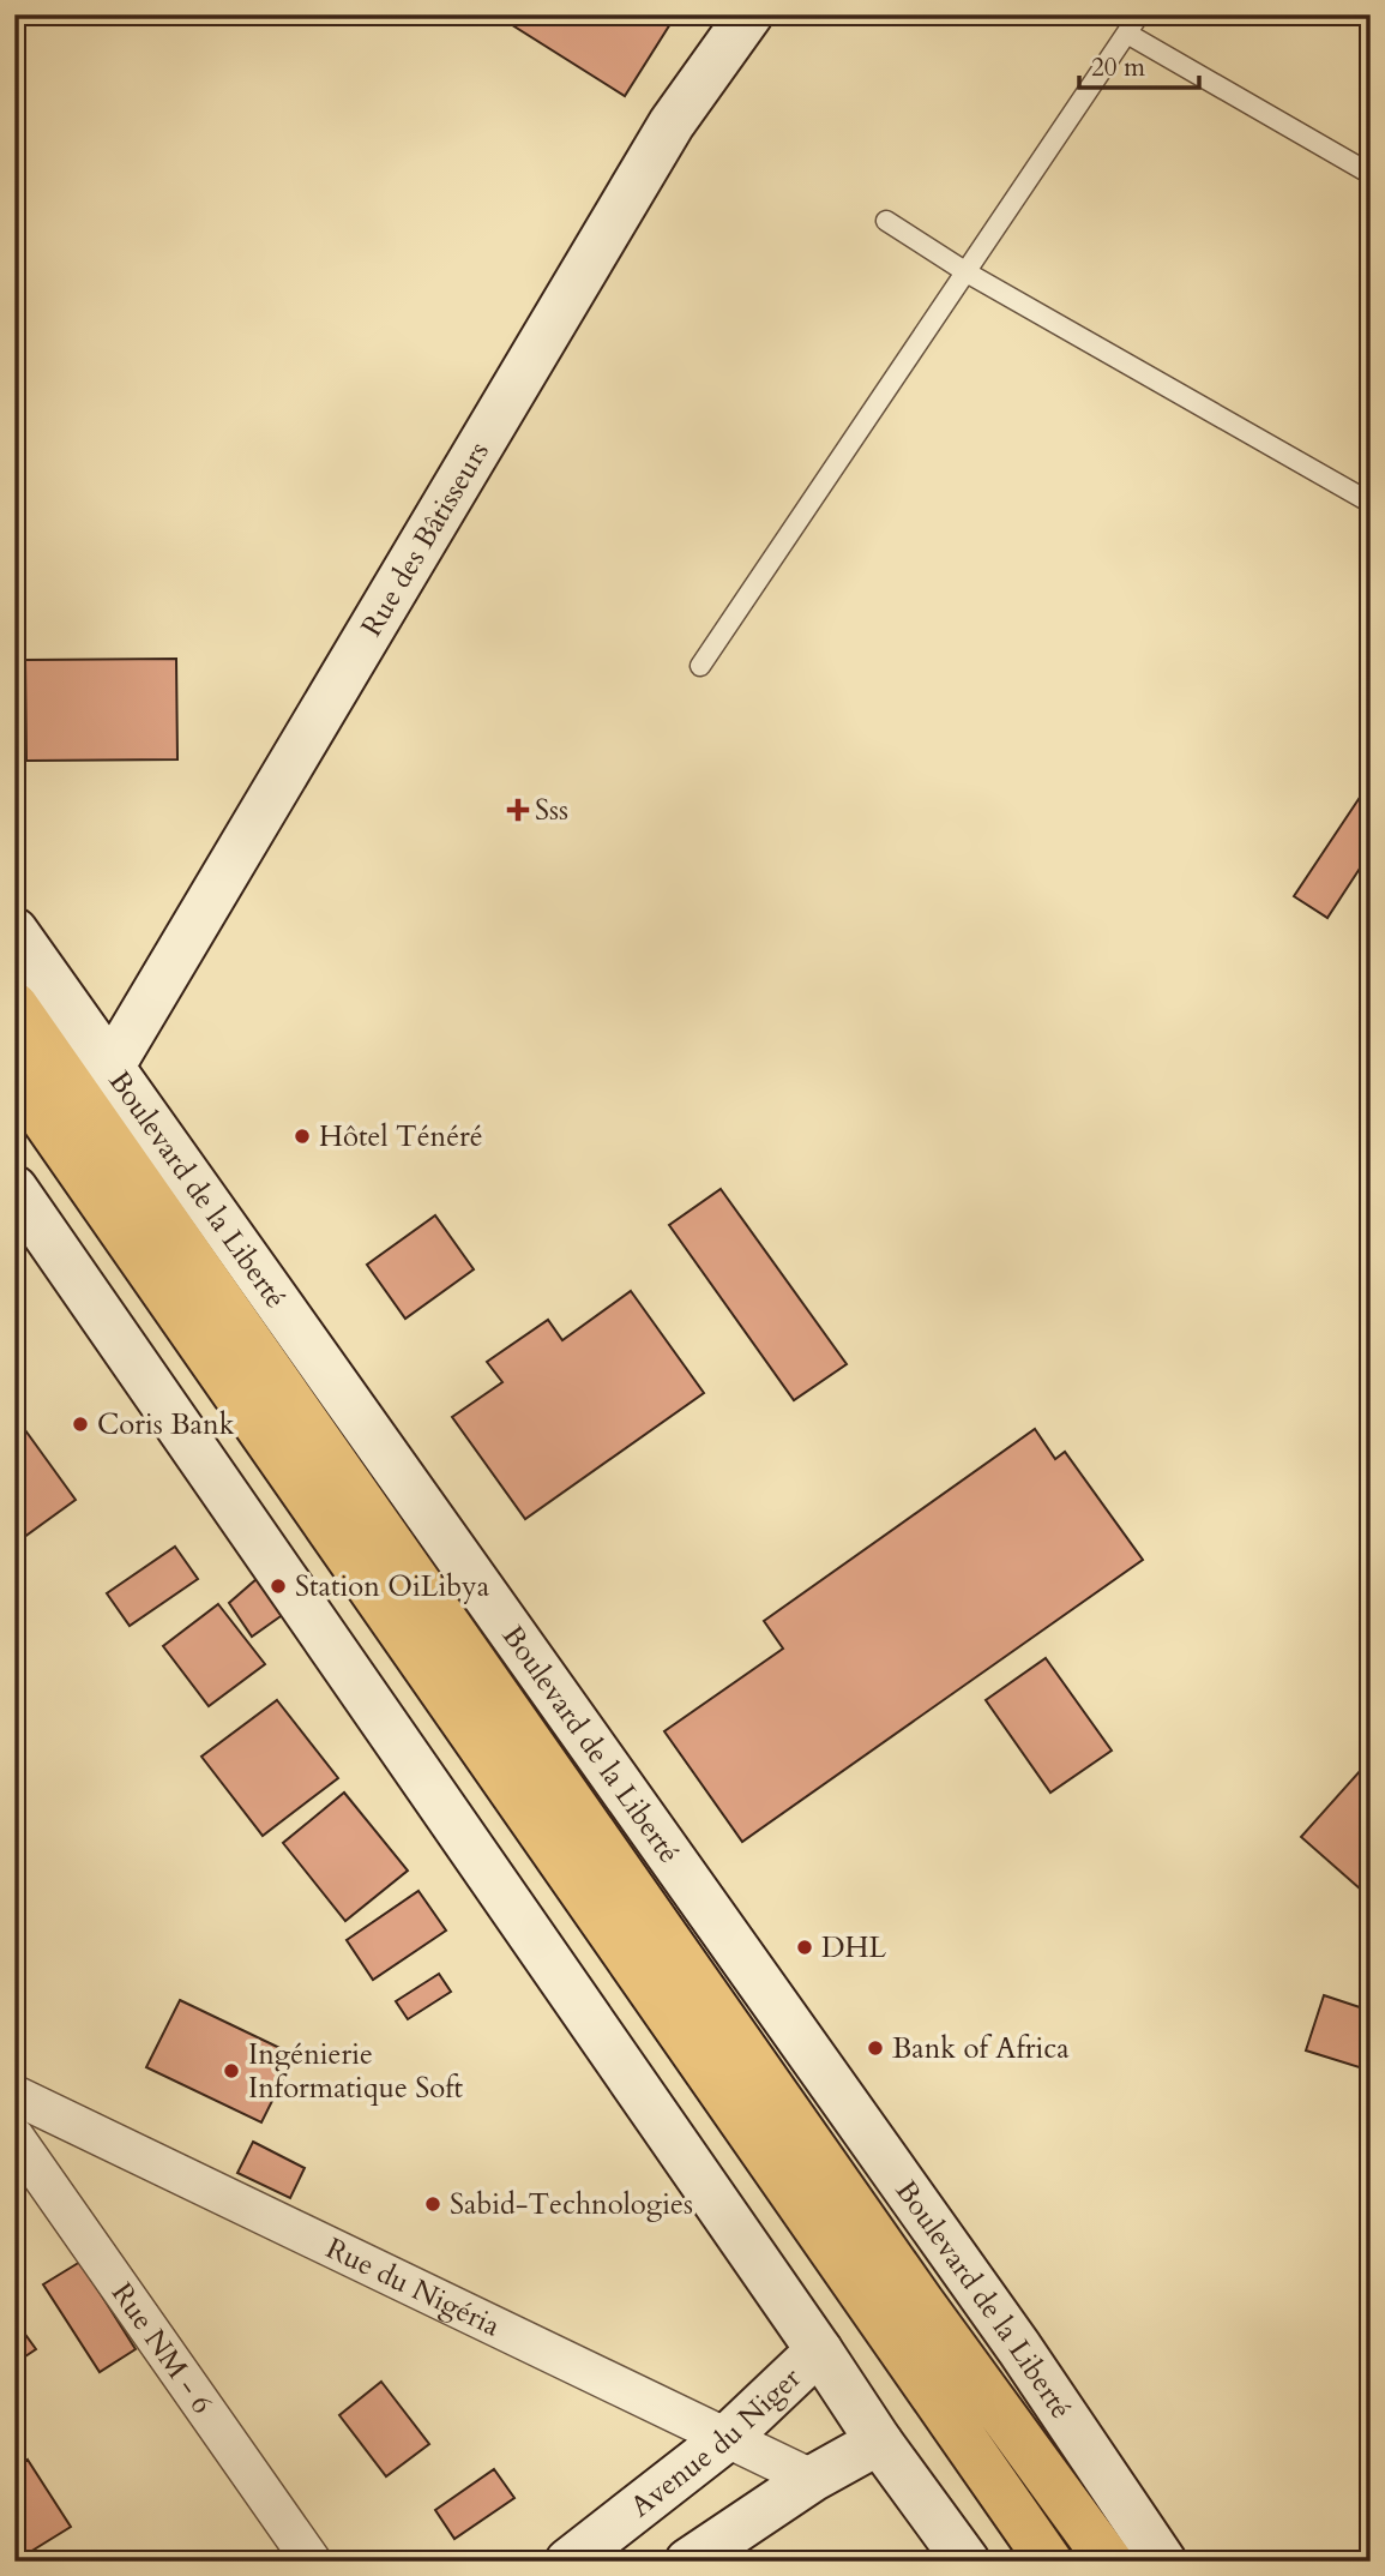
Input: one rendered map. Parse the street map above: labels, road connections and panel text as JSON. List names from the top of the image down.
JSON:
{
  "streets": {
    "highway": ["Boulevard de la Liberté"],
    "main road": ["Rue des Bâtisseurs", "Avenue du Niger"],
    "street": ["Rue du Nigéria", "Rue NM - 6"]
  },
  "crossings": [
    ["Rue des Bâtisseurs", "Boulevard de la Liberté"],
    ["Rue du Nigéria", "Avenue du Niger"]
  ],
  "places": {
    "health": ["Sss"],
    "other": [
      "Hôtel Ténéré",
      "Coris Bank",
      "Station OiLibya",
      "DHL",
      "Bank of Africa",
      "Ingénierie Informatique Soft",
      "Sabid-Technologies"
    ]
  },
  "scale_bar": "20 m"
}
